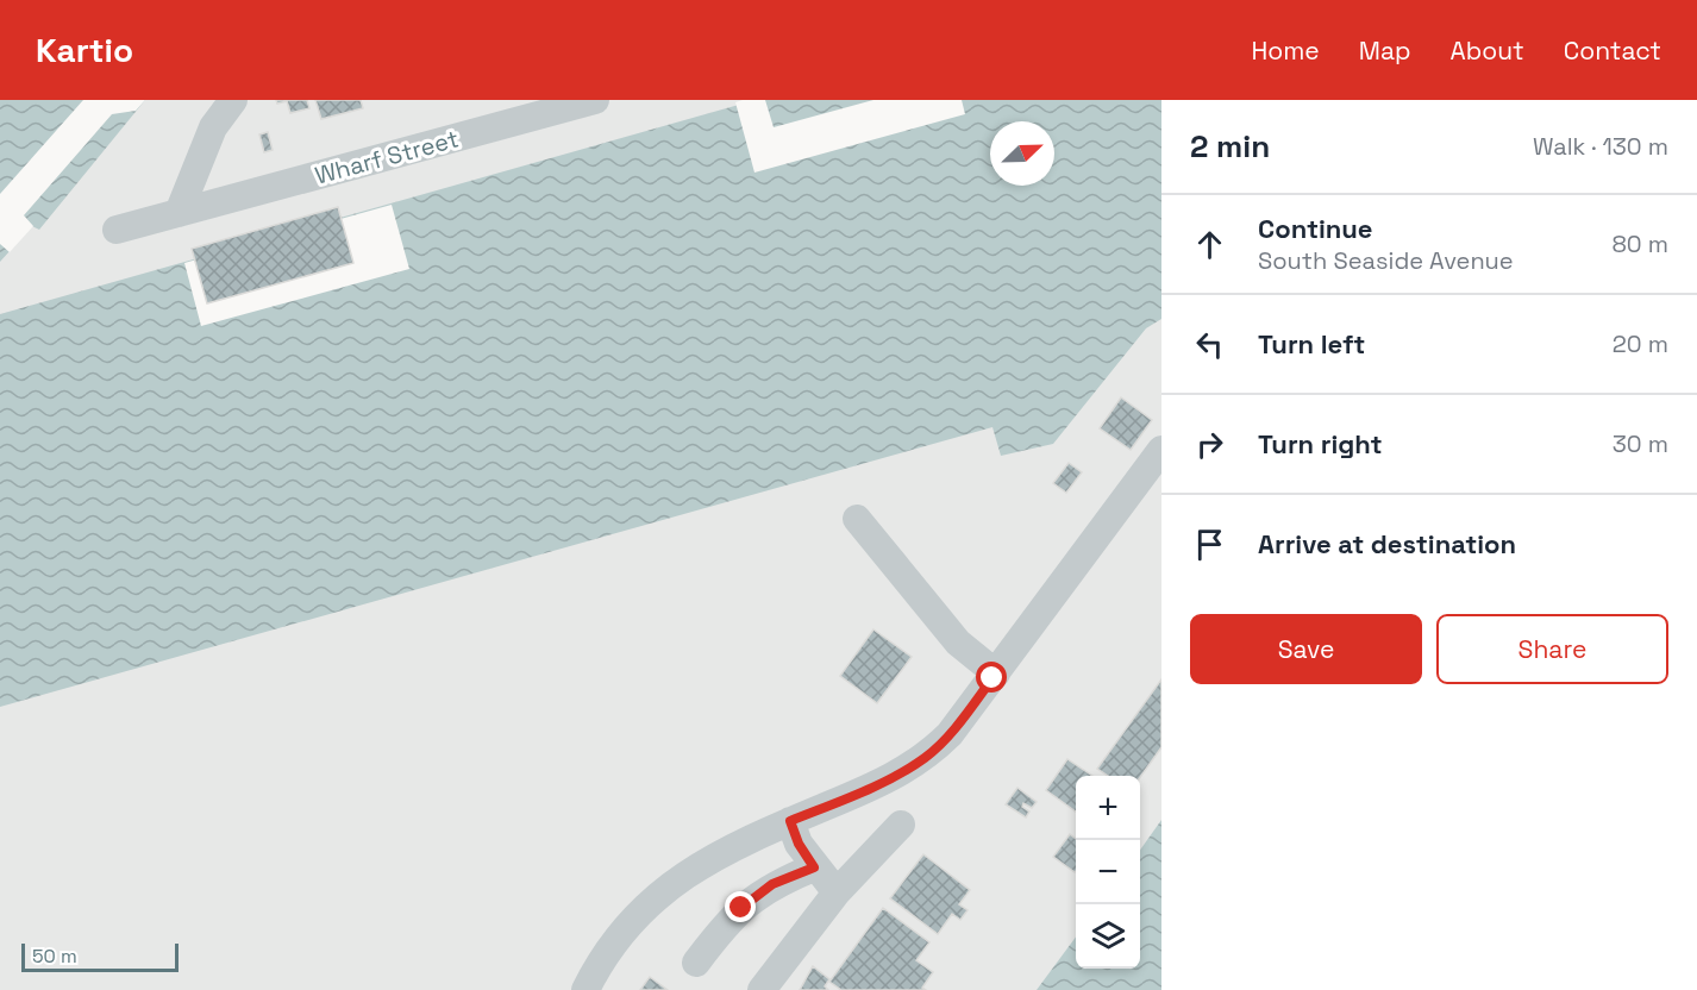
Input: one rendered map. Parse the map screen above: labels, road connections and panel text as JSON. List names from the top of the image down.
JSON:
{
  "streets": {
    "street": ["Wharf Street"]
  },
  "scale_bar": "50 m",
  "north": "top right",
  "page": {
    "header": "Kartio",
    "nav": [
      "Home",
      "Map",
      "About",
      "Contact"
    ],
    "heading": ["2 min", "Walk · 130 m"],
    "list": [
      ["Continue", "South Seaside Avenue", "80 m"],
      ["Turn left", "20 m"],
      ["Turn right", "30 m"],
      "Arrive at destination"
    ],
    "buttons": ["Save", "Share"],
    "map_buttons": ["+", "−"],
    "scale": "50 m"
  }
}
